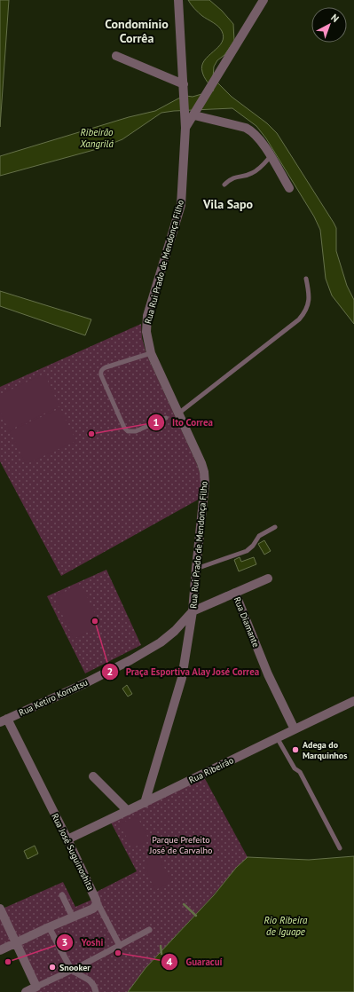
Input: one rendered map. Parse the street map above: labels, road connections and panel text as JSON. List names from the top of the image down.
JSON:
{
  "streets": {
    "street": [
      "Rua Rui Prado de Mendonça Filho",
      "Rua Diamante",
      "Rua Ketiro Komatsu",
      "Rua Ribeirão",
      "Rua José Suguinoshita"
    ]
  },
  "crossings": [
    ["Rua Rui Prado de Mendonça Filho", "Rua Ketiro Komatsu"],
    ["Rua Rui Prado de Mendonça Filho", "Rua Ribeirão"],
    ["Rua Diamante", "Rua Ribeirão"],
    ["Rua Ketiro Komatsu", "Rua José Suguinoshita"],
    ["Rua Ribeirão", "Rua José Suguinoshita"]
  ],
  "districts": ["Condomínio Corrêa", "Vila Sapo"],
  "water": ["Ribeirão Xangrilá", "Rio Ribeira de Iguape"],
  "parks": ["Parque Prefeito José de Carvalho"],
  "places": [
    "Ito Correa",
    "Praça Esportiva Alay José Correa",
    "Adega do Marquinhos",
    "Guaracuí",
    "Yoshi",
    "Snooker"
  ],
  "north": "top right"
}
